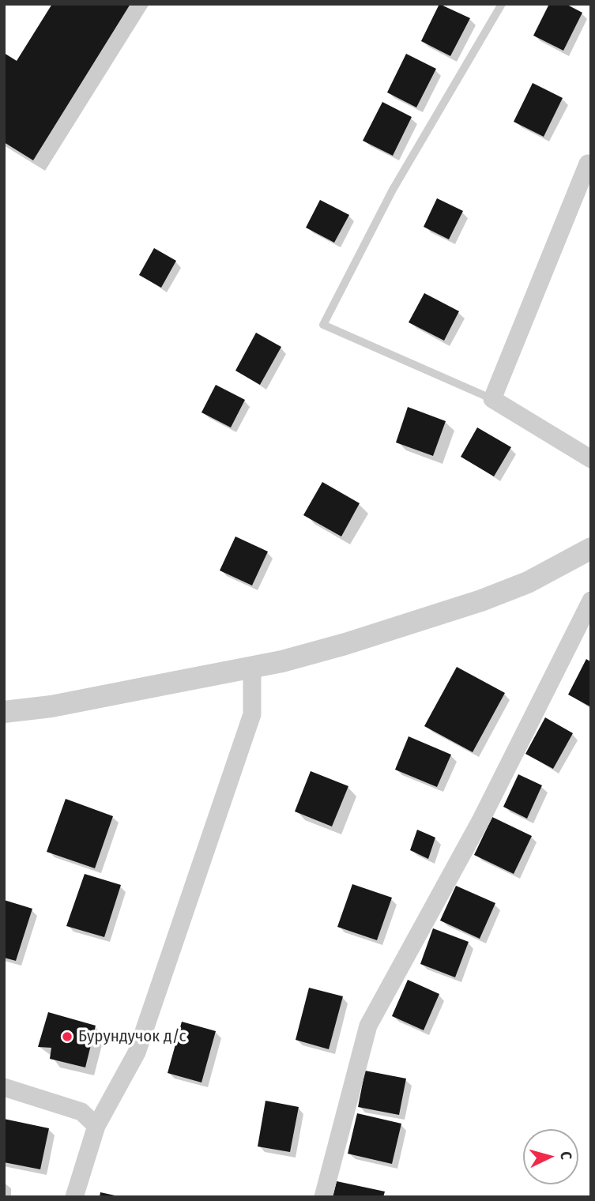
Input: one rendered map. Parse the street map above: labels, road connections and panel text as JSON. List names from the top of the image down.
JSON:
{
  "places": ["Бурундучок д/с"],
  "north": "right"
}
